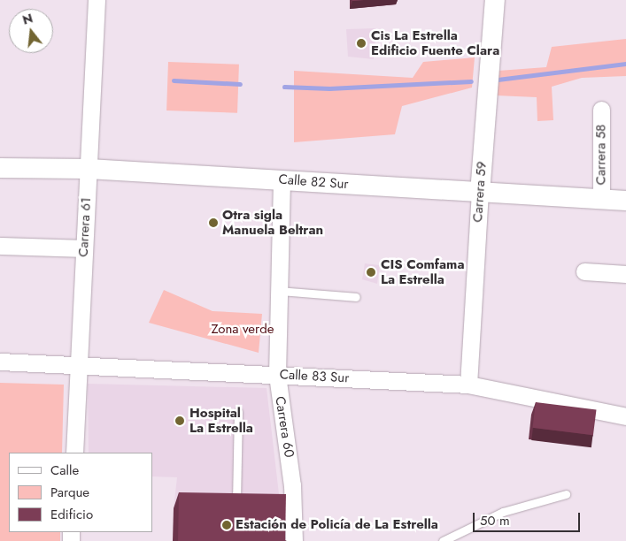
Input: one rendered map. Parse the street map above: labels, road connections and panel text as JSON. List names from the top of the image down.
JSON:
{
  "streets": {
    "street": [
      "Carrera 58",
      "Calle 82 Sur",
      "Carrera 59",
      "Carrera 61",
      "Calle 83 Sur",
      "Carrera 60"
    ]
  },
  "crossings": [
    ["Carrera 58", "Calle 82 Sur"],
    ["Calle 82 Sur", "Carrera 59"],
    ["Calle 82 Sur", "Carrera 61"],
    ["Calle 82 Sur", "Carrera 60"],
    ["Carrera 59", "Calle 83 Sur"],
    ["Carrera 61", "Calle 83 Sur"],
    ["Calle 83 Sur", "Carrera 60"]
  ],
  "parks": ["Zona verde"],
  "places": [
    "Cis La Estrella Edificio Fuente Clara",
    "Otra sigla Manuela Beltran",
    "CIS Comfama La Estrella",
    "Hospital La Estrella",
    "Estación de Policía de La Estrella"
  ],
  "legend": ["Calle", "Parque", "Edificio"],
  "scale_bar": "50 m",
  "north": "top"
}
